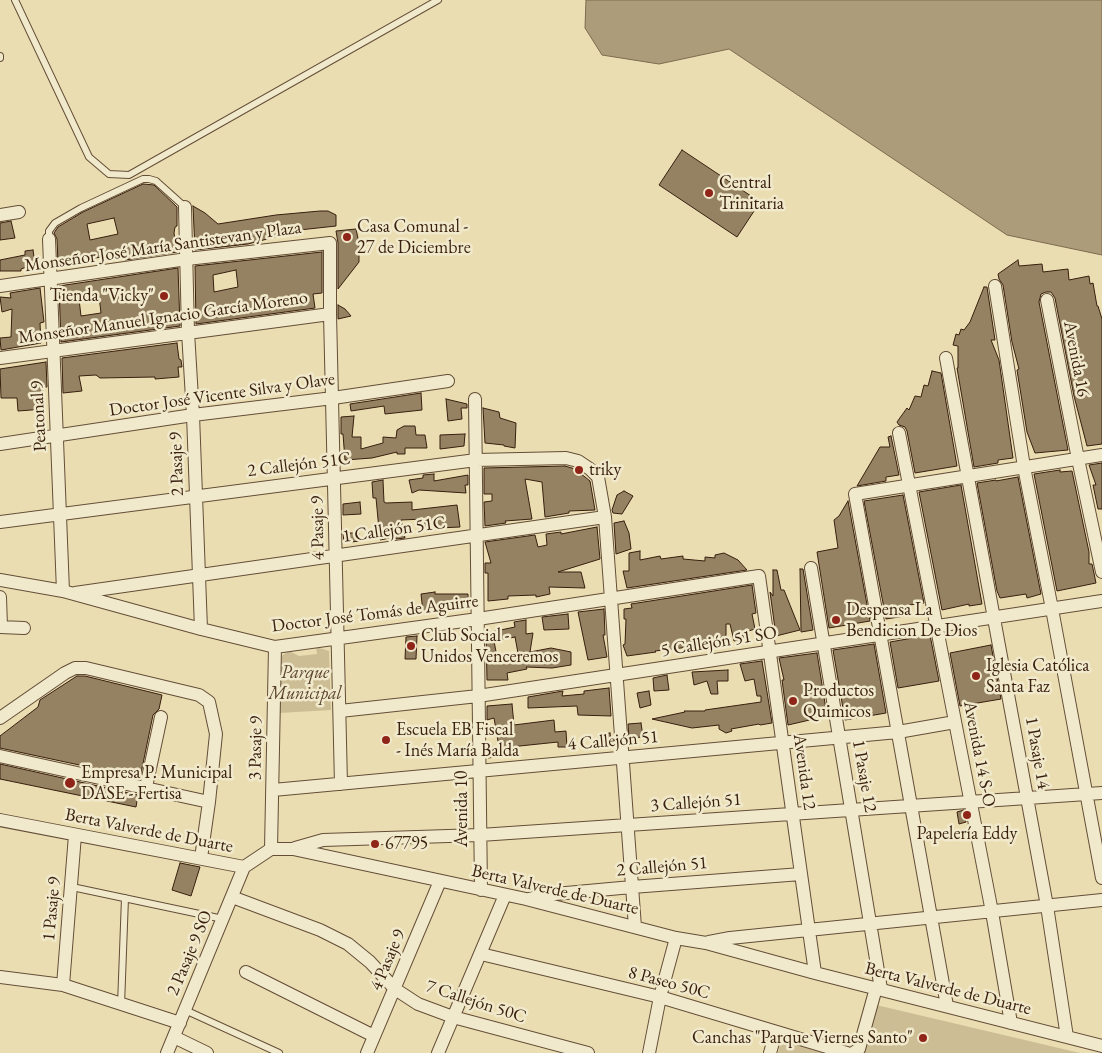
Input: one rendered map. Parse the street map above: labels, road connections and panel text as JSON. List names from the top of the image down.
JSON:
{
  "streets": {
    "street": [
      "Monseñor José María Santistevan y Plaza",
      "Monseñor Manuel Ignacio García Moreno",
      "Avenida 16",
      "Doctor José Vicente Silva y Olave",
      "Peatonal 9",
      "2 Pasaje 9",
      "2 Callejón 51C",
      "4 Pasaje 9",
      "1 Callejón 51C",
      "Doctor José Tomás de Aguirre",
      "5 Callejón 51 SO",
      "4 Callejón 51",
      "3 Pasaje 9",
      "1 Pasaje 14",
      "Avenida 14 S-O",
      "Avenida 12",
      "1 Pasaje 12",
      "3 Callejón 51",
      "Avenida 10",
      "Berta Valverde de Duarte",
      "2 Callejón 51",
      "1 Pasaje 9",
      "2 Pasaje 9 SO",
      "8 Paseo 50C",
      "7 Callejón 50C"
    ]
  },
  "crossings": [
    ["Monseñor José María Santistevan y Plaza", "Peatonal 9"],
    ["Monseñor José María Santistevan y Plaza", "2 Pasaje 9"],
    ["Monseñor José María Santistevan y Plaza", "4 Pasaje 9"],
    ["Monseñor Manuel Ignacio García Moreno", "Peatonal 9"],
    ["Monseñor Manuel Ignacio García Moreno", "2 Pasaje 9"],
    ["Monseñor Manuel Ignacio García Moreno", "4 Pasaje 9"],
    ["Doctor José Vicente Silva y Olave", "Peatonal 9"],
    ["Doctor José Vicente Silva y Olave", "2 Pasaje 9"],
    ["Doctor José Vicente Silva y Olave", "4 Pasaje 9"],
    ["Peatonal 9", "2 Callejón 51C"],
    ["Peatonal 9", "1 Callejón 51C"],
    ["Peatonal 9", "Doctor José Tomás de Aguirre"],
    ["2 Pasaje 9", "2 Callejón 51C"],
    ["2 Pasaje 9", "1 Callejón 51C"],
    ["2 Pasaje 9", "Doctor José Tomás de Aguirre"],
    ["2 Callejón 51C", "4 Pasaje 9"],
    ["2 Callejón 51C", "1 Callejón 51C"],
    ["2 Callejón 51C", "Avenida 10"],
    ["4 Pasaje 9", "1 Callejón 51C"],
    ["4 Pasaje 9", "Doctor José Tomás de Aguirre"],
    ["4 Pasaje 9", "5 Callejón 51 SO"],
    ["4 Pasaje 9", "4 Callejón 51"],
    ["4 Pasaje 9", "Berta Valverde de Duarte"],
    ["4 Pasaje 9", "7 Callejón 50C"],
    ["1 Callejón 51C", "Doctor José Tomás de Aguirre"],
    ["1 Callejón 51C", "Avenida 10"],
    ["Doctor José Tomás de Aguirre", "3 Pasaje 9"],
    ["Doctor José Tomás de Aguirre", "Avenida 12"],
    ["Doctor José Tomás de Aguirre", "Avenida 10"],
    ["5 Callejón 51 SO", "1 Pasaje 14"],
    ["5 Callejón 51 SO", "Avenida 14 S-O"],
    ["5 Callejón 51 SO", "Avenida 12"],
    ["5 Callejón 51 SO", "1 Pasaje 12"],
    ["5 Callejón 51 SO", "Avenida 10"],
    ["4 Callejón 51", "3 Pasaje 9"],
    ["4 Callejón 51", "Avenida 14 S-O"],
    ["4 Callejón 51", "Avenida 12"],
    ["4 Callejón 51", "1 Pasaje 12"],
    ["4 Callejón 51", "Avenida 10"],
    ["3 Pasaje 9", "Berta Valverde de Duarte"],
    ["1 Pasaje 14", "3 Callejón 51"],
    ["1 Pasaje 14", "Berta Valverde de Duarte"],
    ["Avenida 14 S-O", "3 Callejón 51"],
    ["Avenida 14 S-O", "Berta Valverde de Duarte"],
    ["Avenida 12", "3 Callejón 51"],
    ["Avenida 12", "Berta Valverde de Duarte"],
    ["Avenida 12", "2 Callejón 51"],
    ["1 Pasaje 12", "3 Callejón 51"],
    ["1 Pasaje 12", "Berta Valverde de Duarte"],
    ["3 Callejón 51", "Avenida 10"],
    ["3 Callejón 51", "Berta Valverde de Duarte"],
    ["Avenida 10", "Berta Valverde de Duarte"],
    ["Berta Valverde de Duarte", "2 Callejón 51"],
    ["Berta Valverde de Duarte", "1 Pasaje 9"],
    ["Berta Valverde de Duarte", "2 Pasaje 9 SO"],
    ["2 Pasaje 9 SO", "7 Callejón 50C"]
  ],
  "parks": ["Parque Municipal"],
  "places": [
    "Central Trinitaria",
    "Casa Comunal - 27 de Diciembre",
    "Tienda \"Vicky\"",
    "triky",
    "Despensa La Bendicion De Dios",
    "Club Social - Unidos Venceremos",
    "Iglesia Católica Santa Faz",
    "Productos Quimicos",
    "Escuela EB Fiscal - Inés María Balda",
    "Empresa P. Municipal DASE - Fertisa",
    "Papelería Eddy",
    "67795",
    "Canchas \"Parque Viernes Santo\""
  ]
}
